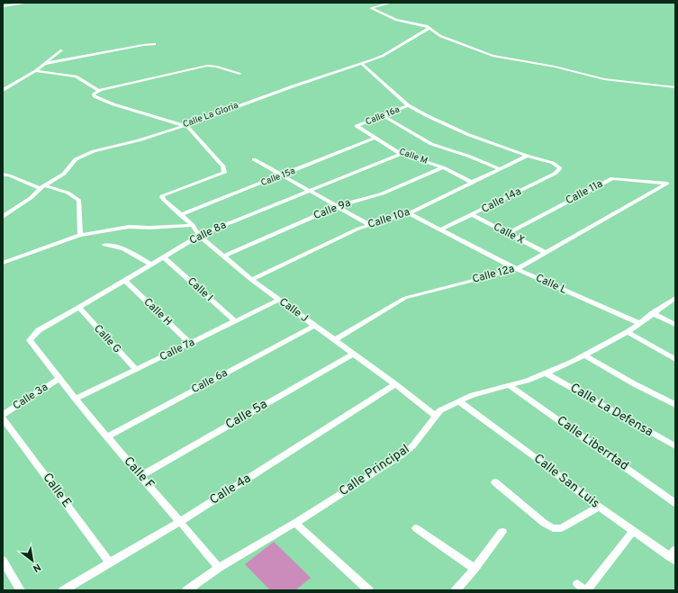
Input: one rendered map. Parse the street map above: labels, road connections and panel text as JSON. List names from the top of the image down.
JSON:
{
  "streets": {
    "street": [
      "Calle La Gloria",
      "Calle 16a",
      "Calle M",
      "Calle 15a",
      "Calle 11a",
      "Calle 14a",
      "Calle 9a",
      "Calle 10a",
      "Calle 8a",
      "Calle X",
      "Calle 12a",
      "Calle L",
      "Calle I",
      "Calle J",
      "Calle H",
      "Calle G",
      "Calle 7a",
      "Calle 6a",
      "Calle 3a",
      "Calle La Defensa",
      "Calle 5a",
      "Calle Liberrtad",
      "Calle Principal",
      "Calle F",
      "Calle San Luis",
      "Calle 4a",
      "Calle E"
    ]
  },
  "crossings": [
    ["Calle La Gloria", "Calle J"],
    ["Calle 16a", "Calle M"],
    ["Calle M", "Calle 15a"],
    ["Calle M", "Calle 9a"],
    ["Calle M", "Calle 10a"],
    ["Calle M", "Calle 8a"],
    ["Calle 15a", "Calle J"],
    ["Calle 11a", "Calle X"],
    ["Calle 11a", "Calle 12a"],
    ["Calle 14a", "Calle 10a"],
    ["Calle 14a", "Calle X"],
    ["Calle 14a", "Calle L"],
    ["Calle 9a", "Calle J"],
    ["Calle 10a", "Calle L"],
    ["Calle 10a", "Calle J"],
    ["Calle 8a", "Calle I"],
    ["Calle 8a", "Calle J"],
    ["Calle 8a", "Calle H"],
    ["Calle 8a", "Calle G"],
    ["Calle 8a", "Calle F"],
    ["Calle X", "Calle 12a"],
    ["Calle 12a", "Calle L"],
    ["Calle 12a", "Calle J"],
    ["Calle L", "Calle Principal"],
    ["Calle I", "Calle 7a"],
    ["Calle J", "Calle 7a"],
    ["Calle J", "Calle 6a"],
    ["Calle J", "Calle 5a"],
    ["Calle J", "Calle Principal"],
    ["Calle J", "Calle 4a"],
    ["Calle H", "Calle 7a"],
    ["Calle G", "Calle 7a"],
    ["Calle 7a", "Calle F"],
    ["Calle 6a", "Calle F"],
    ["Calle 3a", "Calle F"],
    ["Calle La Defensa", "Calle Principal"],
    ["Calle 5a", "Calle F"],
    ["Calle Liberrtad", "Calle Principal"],
    ["Calle Principal", "Calle F"],
    ["Calle Principal", "Calle San Luis"],
    ["Calle F", "Calle 4a"],
    ["Calle 4a", "Calle E"]
  ],
  "north": "bottom right"
}
